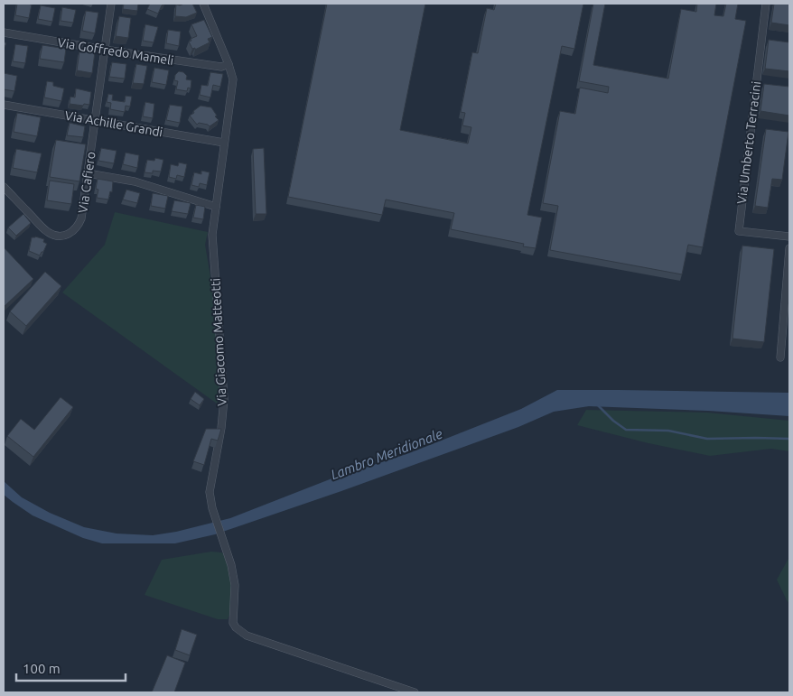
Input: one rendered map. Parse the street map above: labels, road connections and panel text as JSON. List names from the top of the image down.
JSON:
{
  "streets": {
    "street": [
      "Via Goffredo Mameli",
      "Via Achille Grandi",
      "Via Umberto Terracini",
      "Via Cafiero",
      "Via Giacomo Matteotti"
    ]
  },
  "crossings": [
    ["Via Goffredo Mameli", "Via Cafiero"],
    ["Via Goffredo Mameli", "Via Giacomo Matteotti"],
    ["Via Achille Grandi", "Via Cafiero"],
    ["Via Achille Grandi", "Via Giacomo Matteotti"]
  ],
  "water": ["Lambro Meridionale"],
  "scale_bar": "100 m"
}
